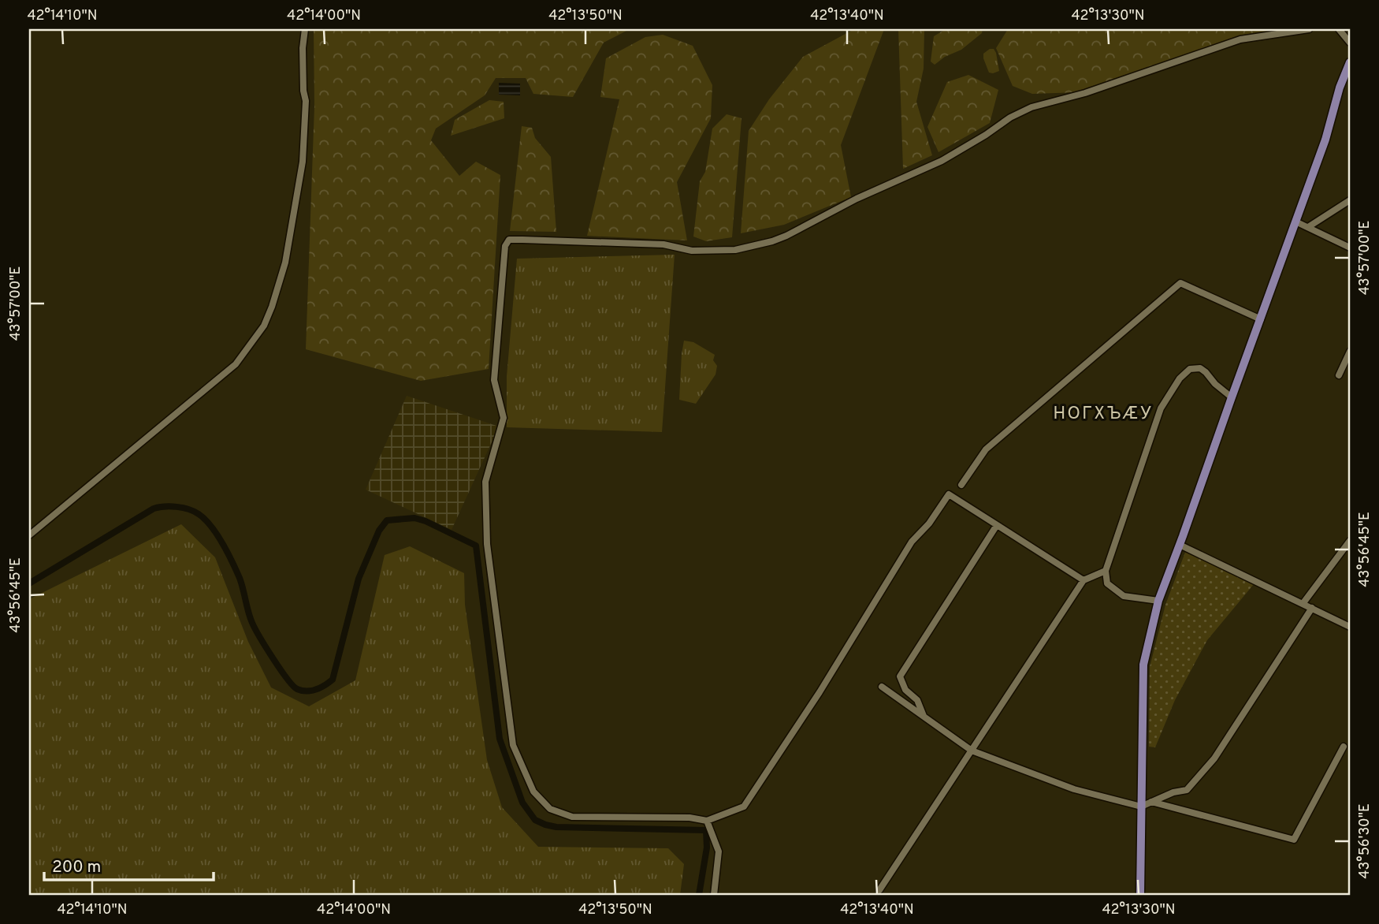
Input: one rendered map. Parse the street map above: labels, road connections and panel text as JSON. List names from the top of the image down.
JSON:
{
  "districts": ["НОГХЪÆУ"],
  "scale_bar": "200 m",
  "coordinates": [
    "42°14'10\"N",
    "42°14'00\"N",
    "42°13'50\"N",
    "42°13'40\"N",
    "42°13'30\"N",
    "43°57'00\"E",
    "43°56'45\"E",
    "43°56'30\"E"
  ]
}
